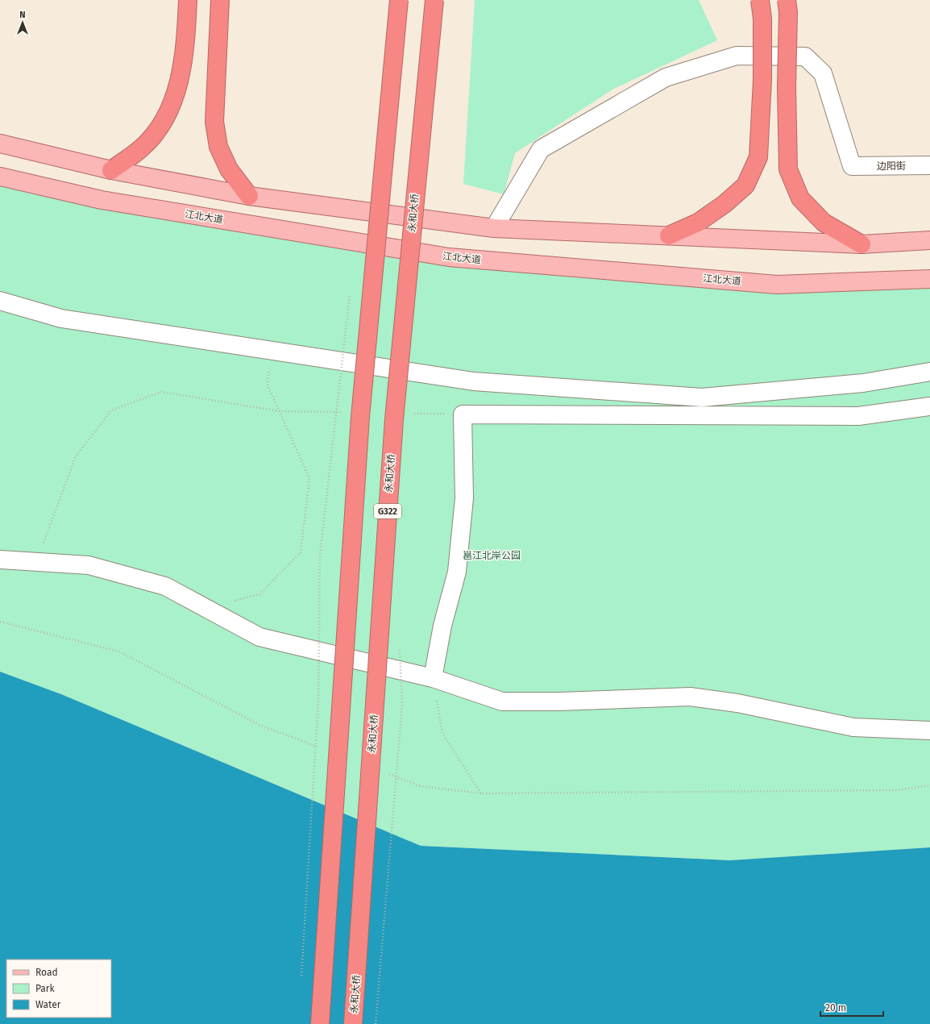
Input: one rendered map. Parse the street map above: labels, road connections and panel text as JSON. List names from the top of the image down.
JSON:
{
  "streets": {
    "highway": ["永和大桥", "G322"],
    "main road": ["江北大道"],
    "street": ["边阳街"]
  },
  "parks": ["邕江北岸公园"],
  "legend": ["Road", "Park", "Water"],
  "scale_bar": "20 m",
  "north": "top"
}
